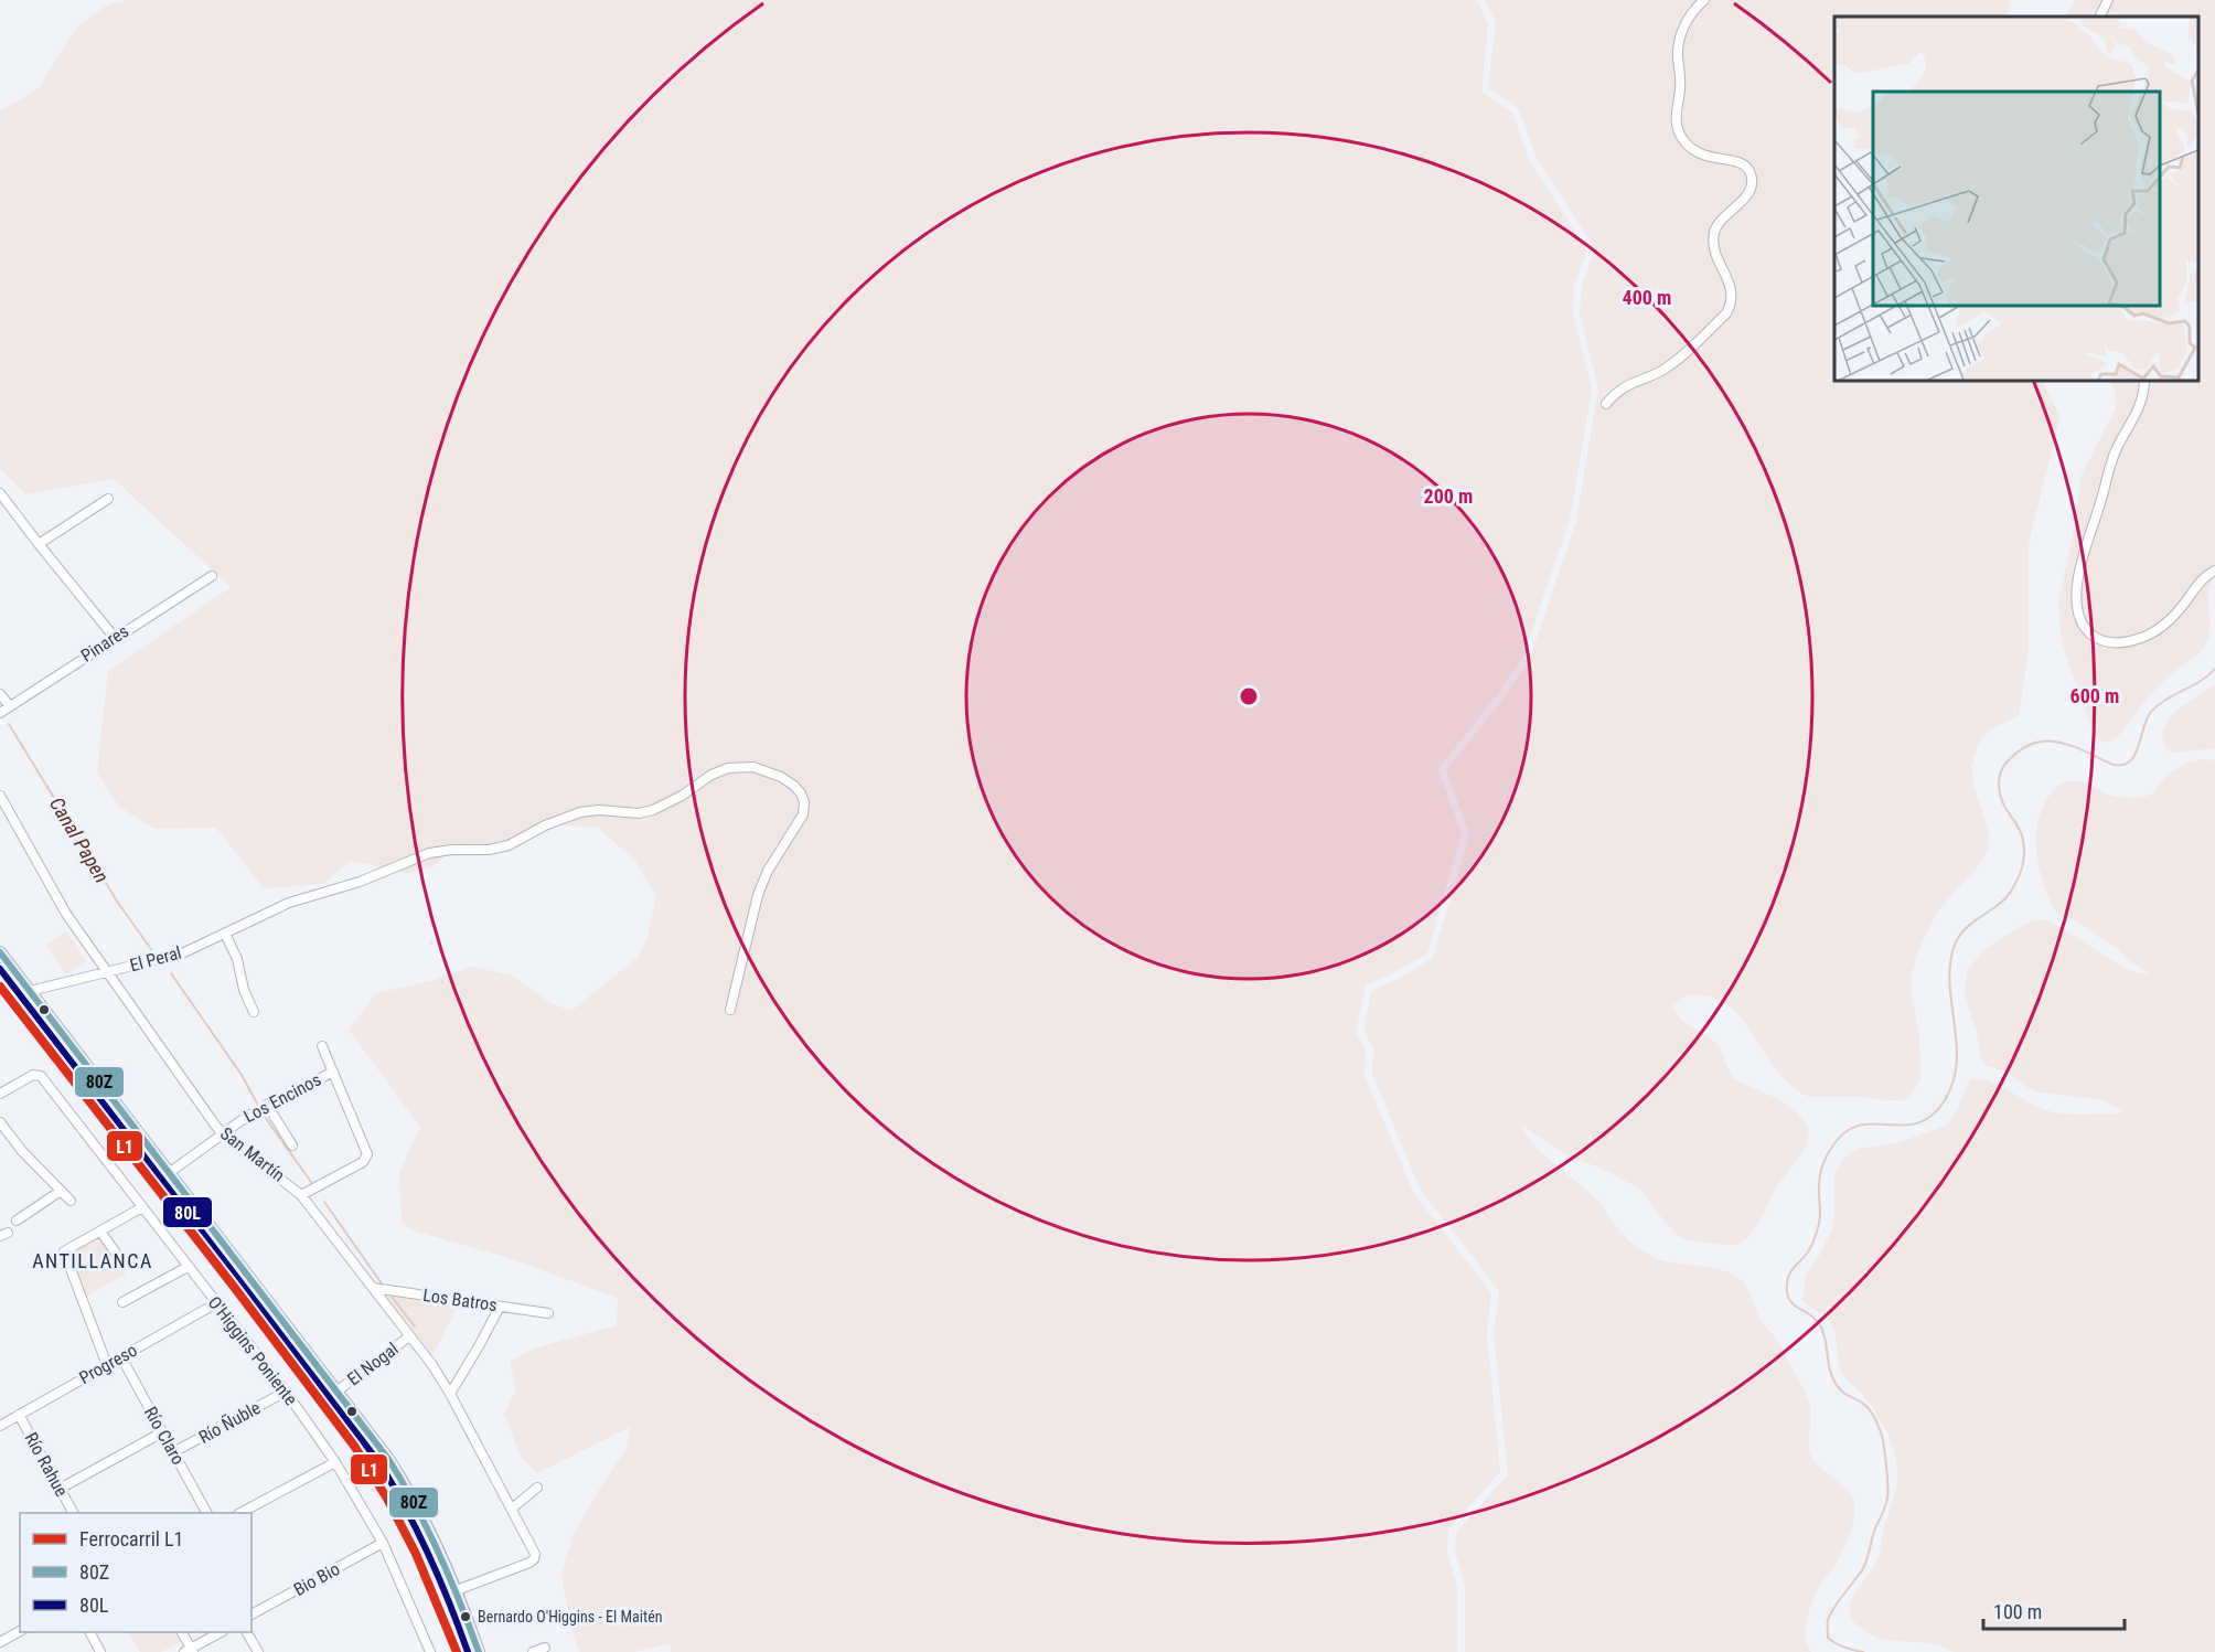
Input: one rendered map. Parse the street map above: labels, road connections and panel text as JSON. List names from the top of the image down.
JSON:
{
  "streets": {
    "street": [
      "Pinares",
      "El Peral",
      "Los Encinos",
      "San Martín",
      "Los Batros",
      "O'Higgins Poniente",
      "Progreso",
      "El Nogal",
      "Río Ñuble",
      "Río Claro",
      "Río Rahue",
      "Bio Bio"
    ]
  },
  "crossings": [
    ["El Peral", "San Martín"],
    ["Los Encinos", "San Martín"],
    ["San Martín", "Los Batros"],
    ["San Martín", "El Nogal"],
    ["O'Higgins Poniente", "Progreso"],
    ["O'Higgins Poniente", "Río Ñuble"],
    ["O'Higgins Poniente", "Bio Bio"],
    ["Progreso", "Río Claro"],
    ["Progreso", "Río Rahue"],
    ["Río Ñuble", "Río Claro"]
  ],
  "districts": ["ANTILLANCA"],
  "water": ["Canal Papen"],
  "places": ["Bernardo O'Higgins - El Maitén"],
  "lines": ["transit line 80Z", "transit line 80L", "rail line L1"],
  "legend": ["Ferrocarril L1", "80Z", "80L"],
  "scale_bar": "100 m",
  "rings": ["400 m", "200 m", "600 m"]
}
